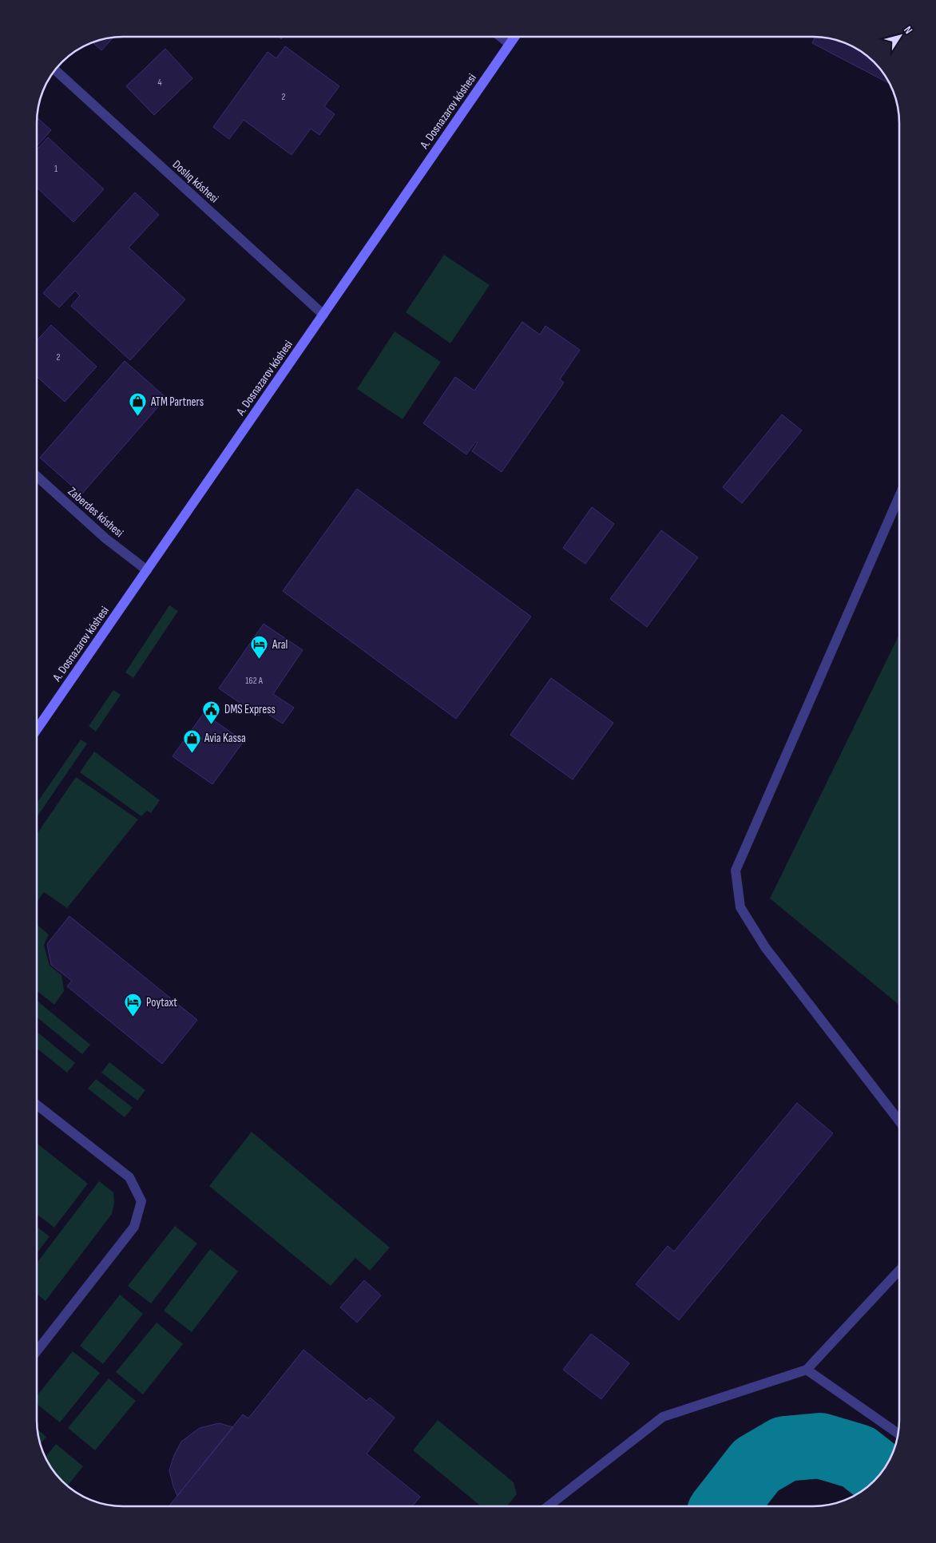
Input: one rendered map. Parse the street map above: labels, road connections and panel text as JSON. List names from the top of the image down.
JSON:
{
  "streets": {
    "main road": ["A. Dosnazarov kóshesi"],
    "street": ["Doslıq kóshesi", "Zaberdes kóshesi"]
  },
  "crossings": [
    ["A. Dosnazarov kóshesi", "Doslıq kóshesi"],
    ["A. Dosnazarov kóshesi", "Zaberdes kóshesi"]
  ],
  "places": {
    "shop": ["ATM Partners", "Avia Kassa"],
    "hotel": ["Aral", "Poytaxt"],
    "public building": ["DMS Express"]
  },
  "house_numbers": [
    "4",
    "2",
    "1",
    "2",
    "162 А"
  ],
  "north": "top right"
}
